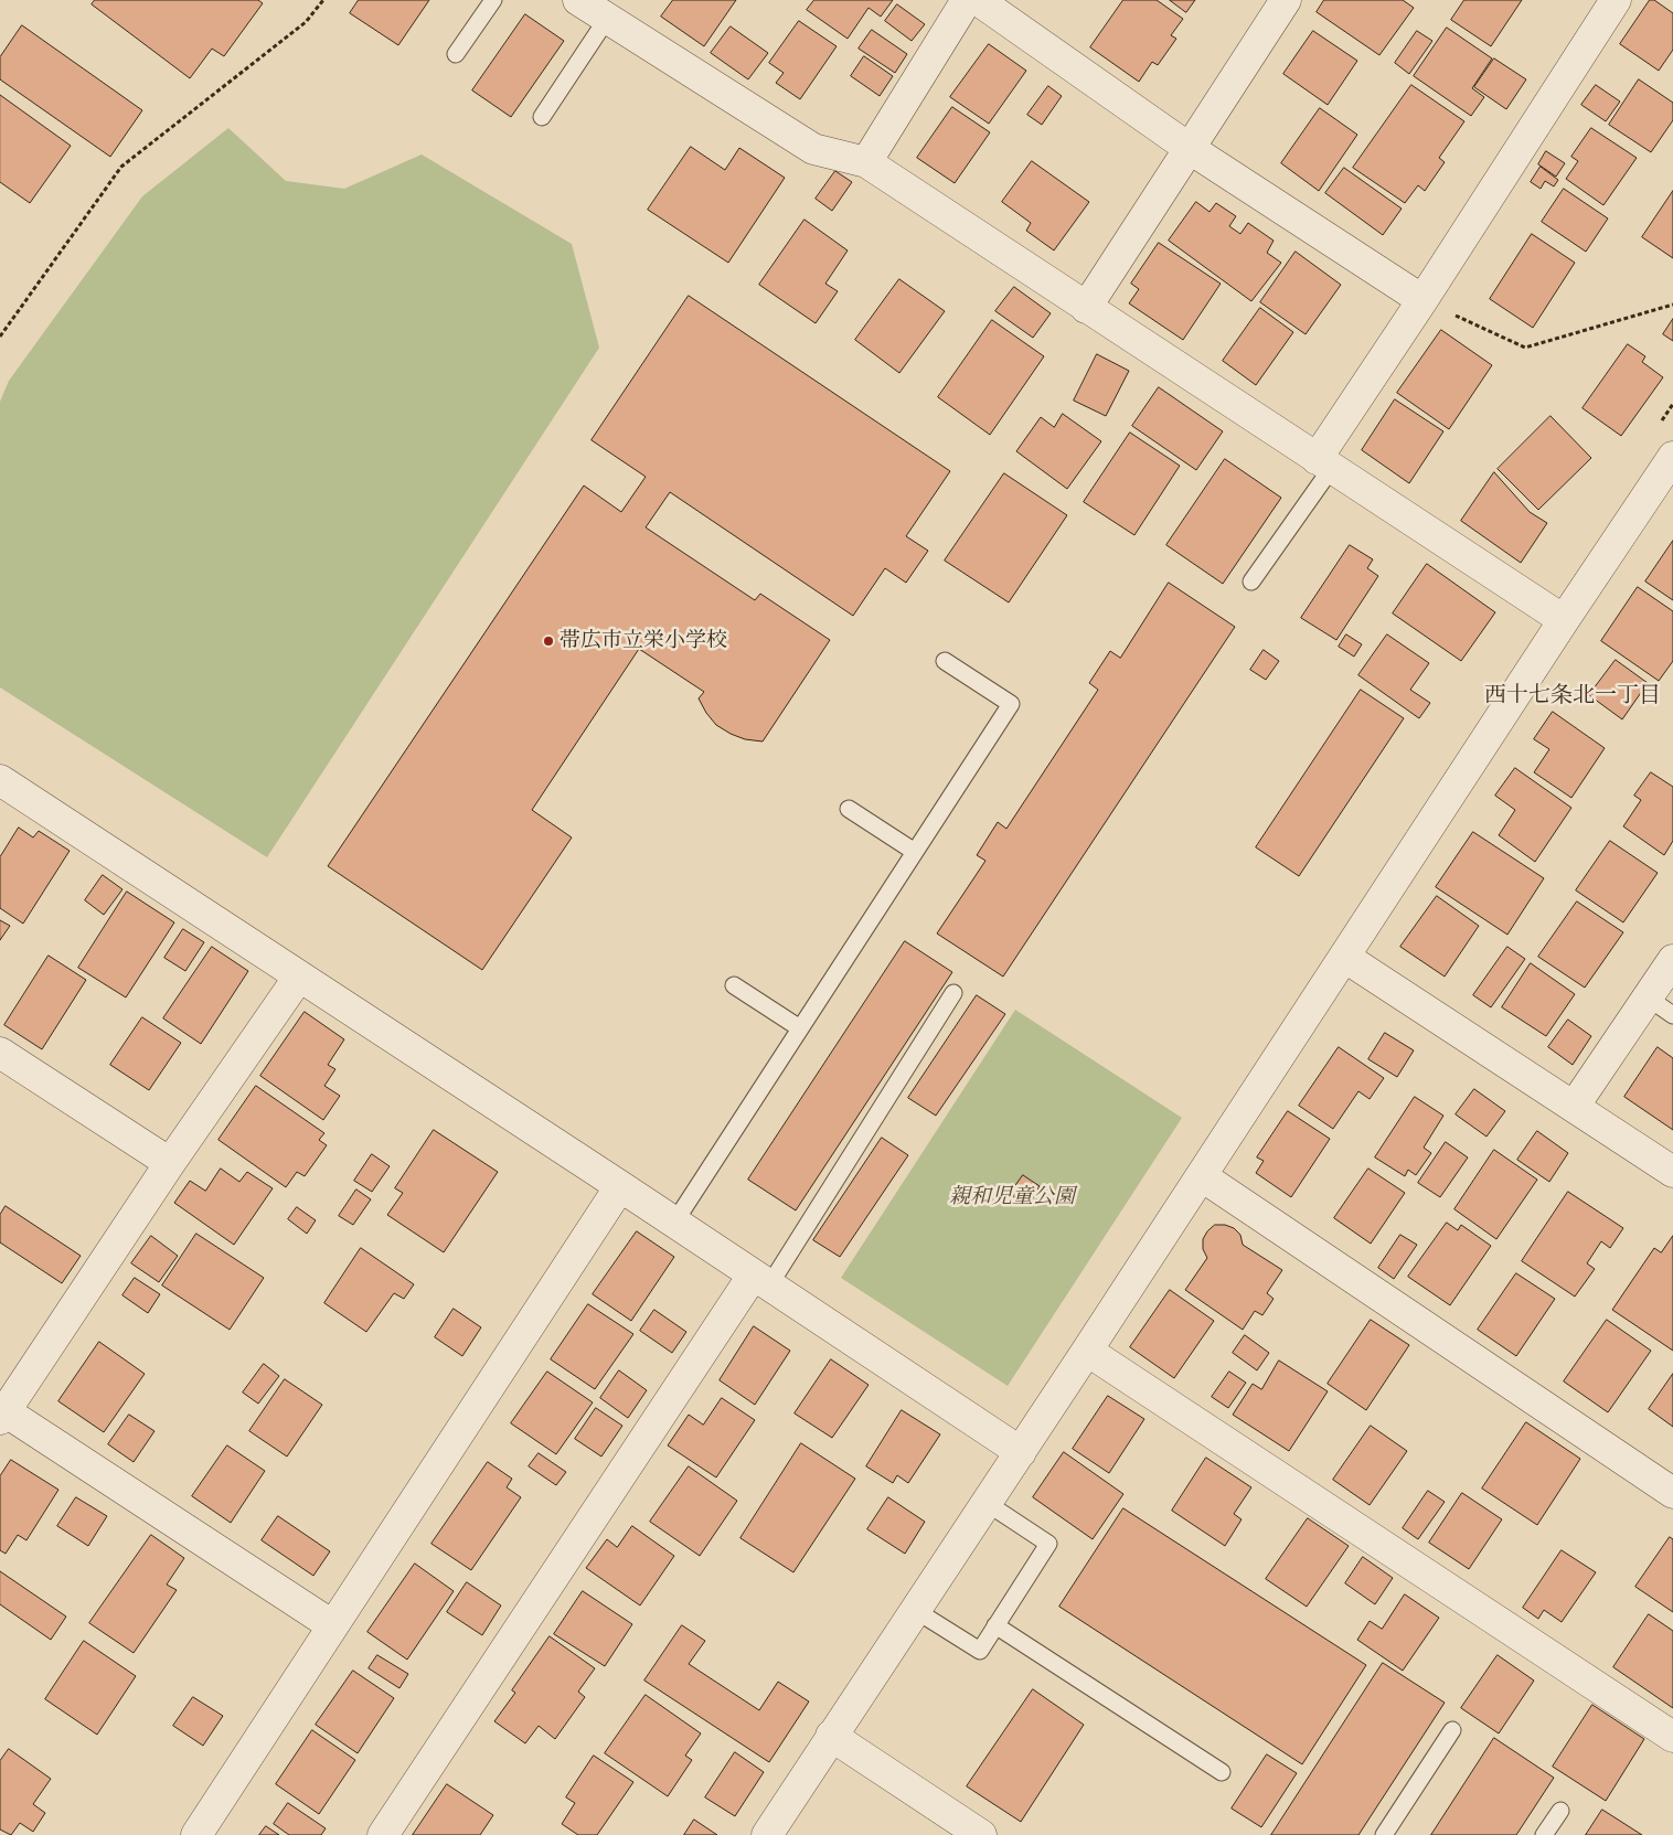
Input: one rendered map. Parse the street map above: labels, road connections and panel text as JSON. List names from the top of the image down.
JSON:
{
  "districts": ["西十七条北一丁目"],
  "parks": ["親和児童公園"],
  "places": ["帯広市立栄小学校"]
}
